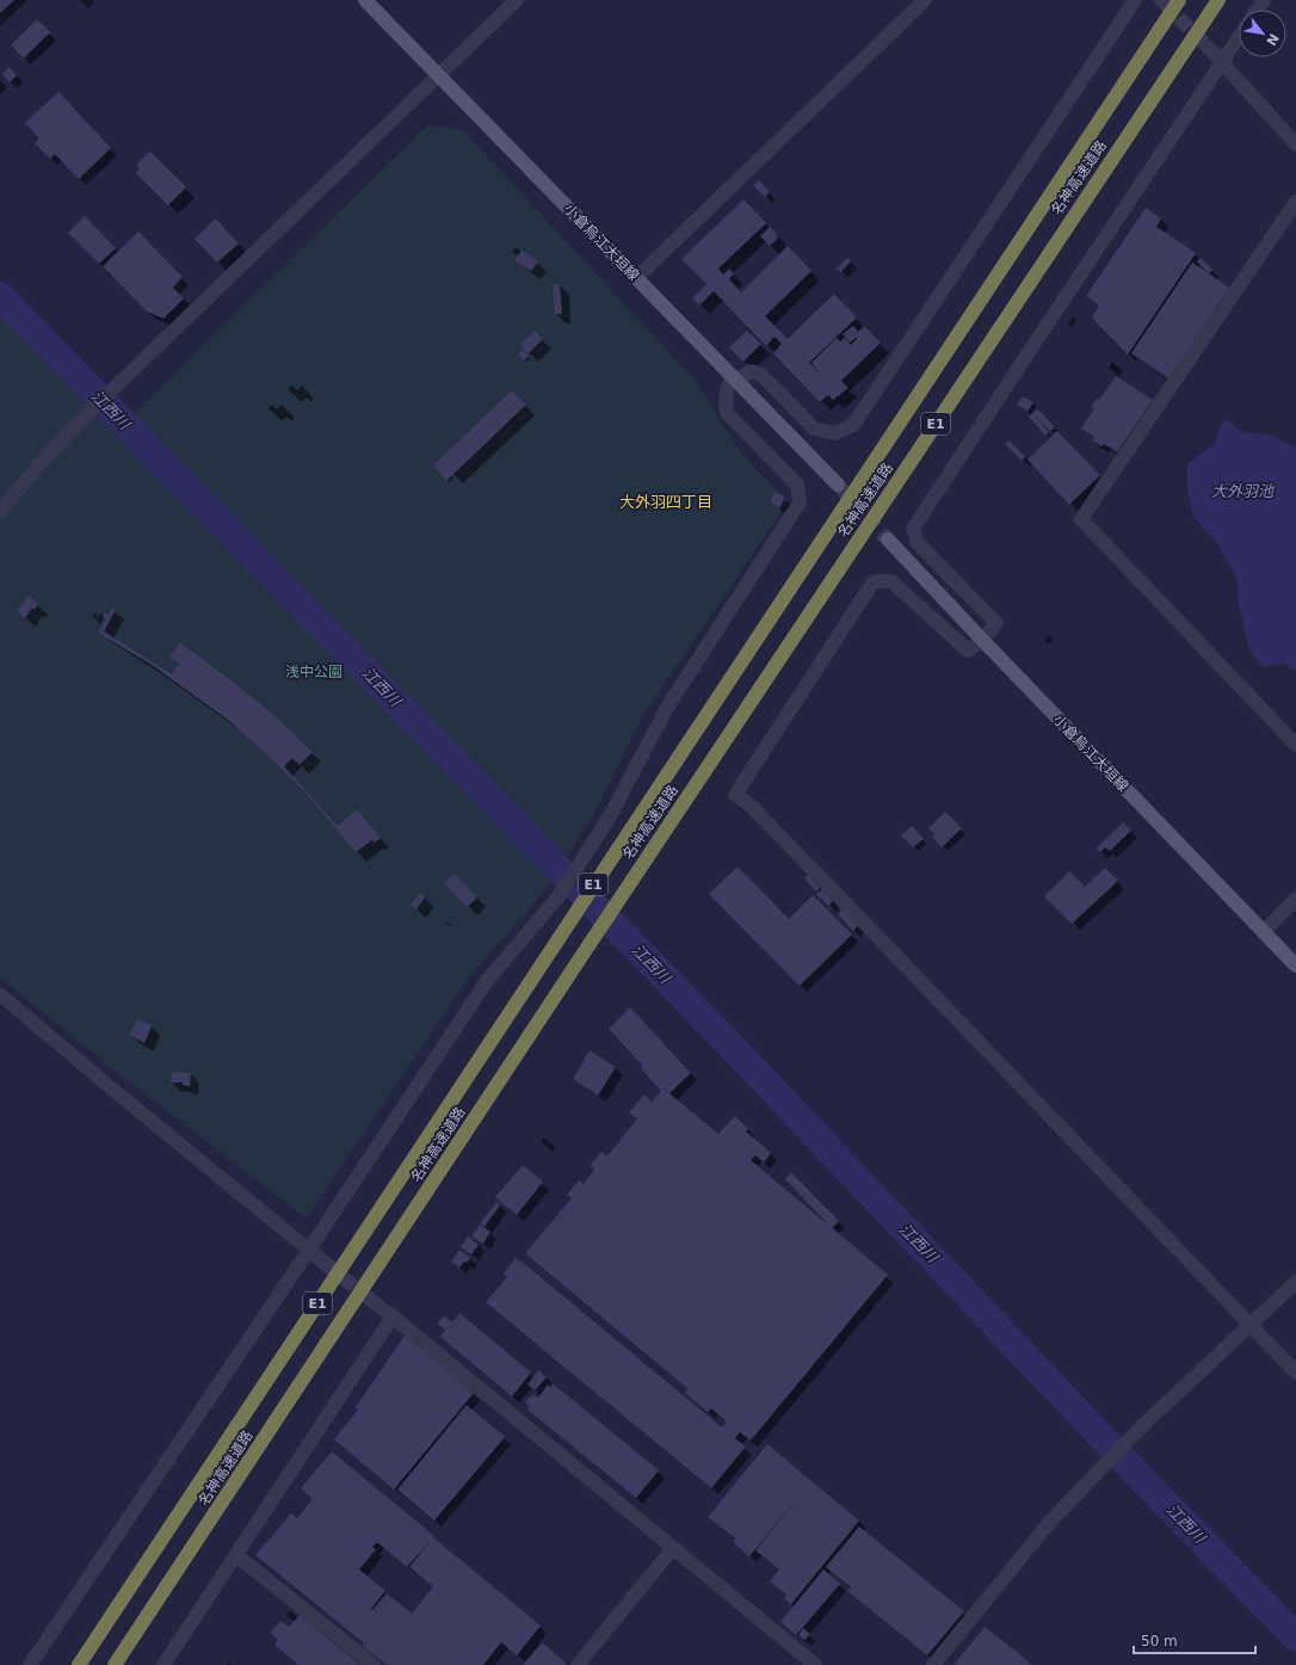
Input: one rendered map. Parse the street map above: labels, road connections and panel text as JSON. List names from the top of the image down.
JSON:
{
  "streets": {
    "highway": ["名神高速道路", "E1"],
    "main road": ["小倉烏江大垣線"]
  },
  "districts": ["大外羽四丁目"],
  "water": ["江西川", "大外羽池"],
  "parks": ["浅中公園"],
  "scale_bar": "50 m",
  "north": "bottom right"
}
